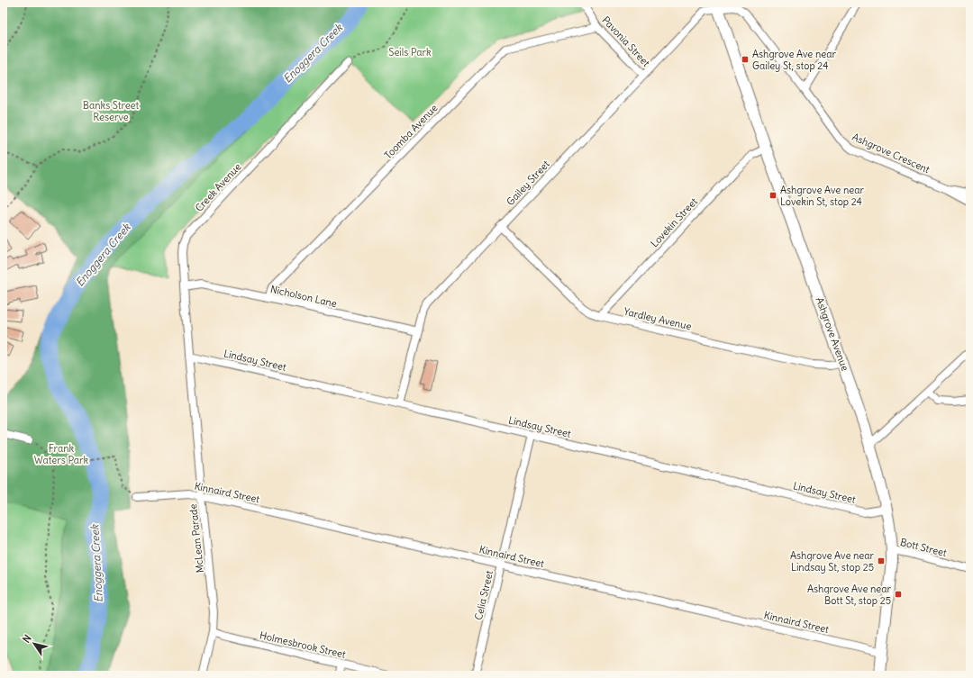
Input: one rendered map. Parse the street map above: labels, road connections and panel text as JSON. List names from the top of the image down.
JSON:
{
  "streets": {
    "main road": ["Ashgrove Avenue"],
    "street": [
      "Pavonia Street",
      "Toomba Avenue",
      "Ashgrove Crescent",
      "Gailey Street",
      "Creek Avenue",
      "Lovekin Street",
      "Nicholson Lane",
      "Yardley Avenue",
      "Lindsay Street",
      "Kinnaird Street",
      "McLean Parade",
      "Bott Street",
      "Celia Street",
      "Holmesbrook Street"
    ]
  },
  "crossings": [
    ["Pavonia Street", "Toomba Avenue"],
    ["Pavonia Street", "Gailey Street"],
    ["Toomba Avenue", "Nicholson Lane"],
    ["Ashgrove Crescent", "Gailey Street"],
    ["Ashgrove Crescent", "Ashgrove Avenue"],
    ["Gailey Street", "Nicholson Lane"],
    ["Gailey Street", "Yardley Avenue"],
    ["Gailey Street", "Ashgrove Avenue"],
    ["Gailey Street", "Lindsay Street"],
    ["Creek Avenue", "Nicholson Lane"],
    ["Creek Avenue", "Lindsay Street"],
    ["Creek Avenue", "McLean Parade"],
    ["Lovekin Street", "Yardley Avenue"],
    ["Lovekin Street", "Ashgrove Avenue"],
    ["Yardley Avenue", "Ashgrove Avenue"],
    ["Ashgrove Avenue", "Lindsay Street"],
    ["Ashgrove Avenue", "Kinnaird Street"],
    ["Ashgrove Avenue", "Bott Street"],
    ["Lindsay Street", "McLean Parade"],
    ["Lindsay Street", "Celia Street"],
    ["Kinnaird Street", "McLean Parade"],
    ["Kinnaird Street", "Celia Street"],
    ["McLean Parade", "Holmesbrook Street"]
  ],
  "water": ["Enoggera Creek"],
  "parks": ["Seils Park", "Banks Street Reserve", "Frank Waters Park"],
  "places": {
    "transit": [
      "Ashgrove Ave near Gailey St, stop 24",
      "Ashgrove Ave near Lovekin St, stop 24",
      "Ashgrove Ave near Lindsay St, stop 25",
      "Ashgrove Ave near Bott St, stop 25"
    ]
  },
  "north": "top left"
}
